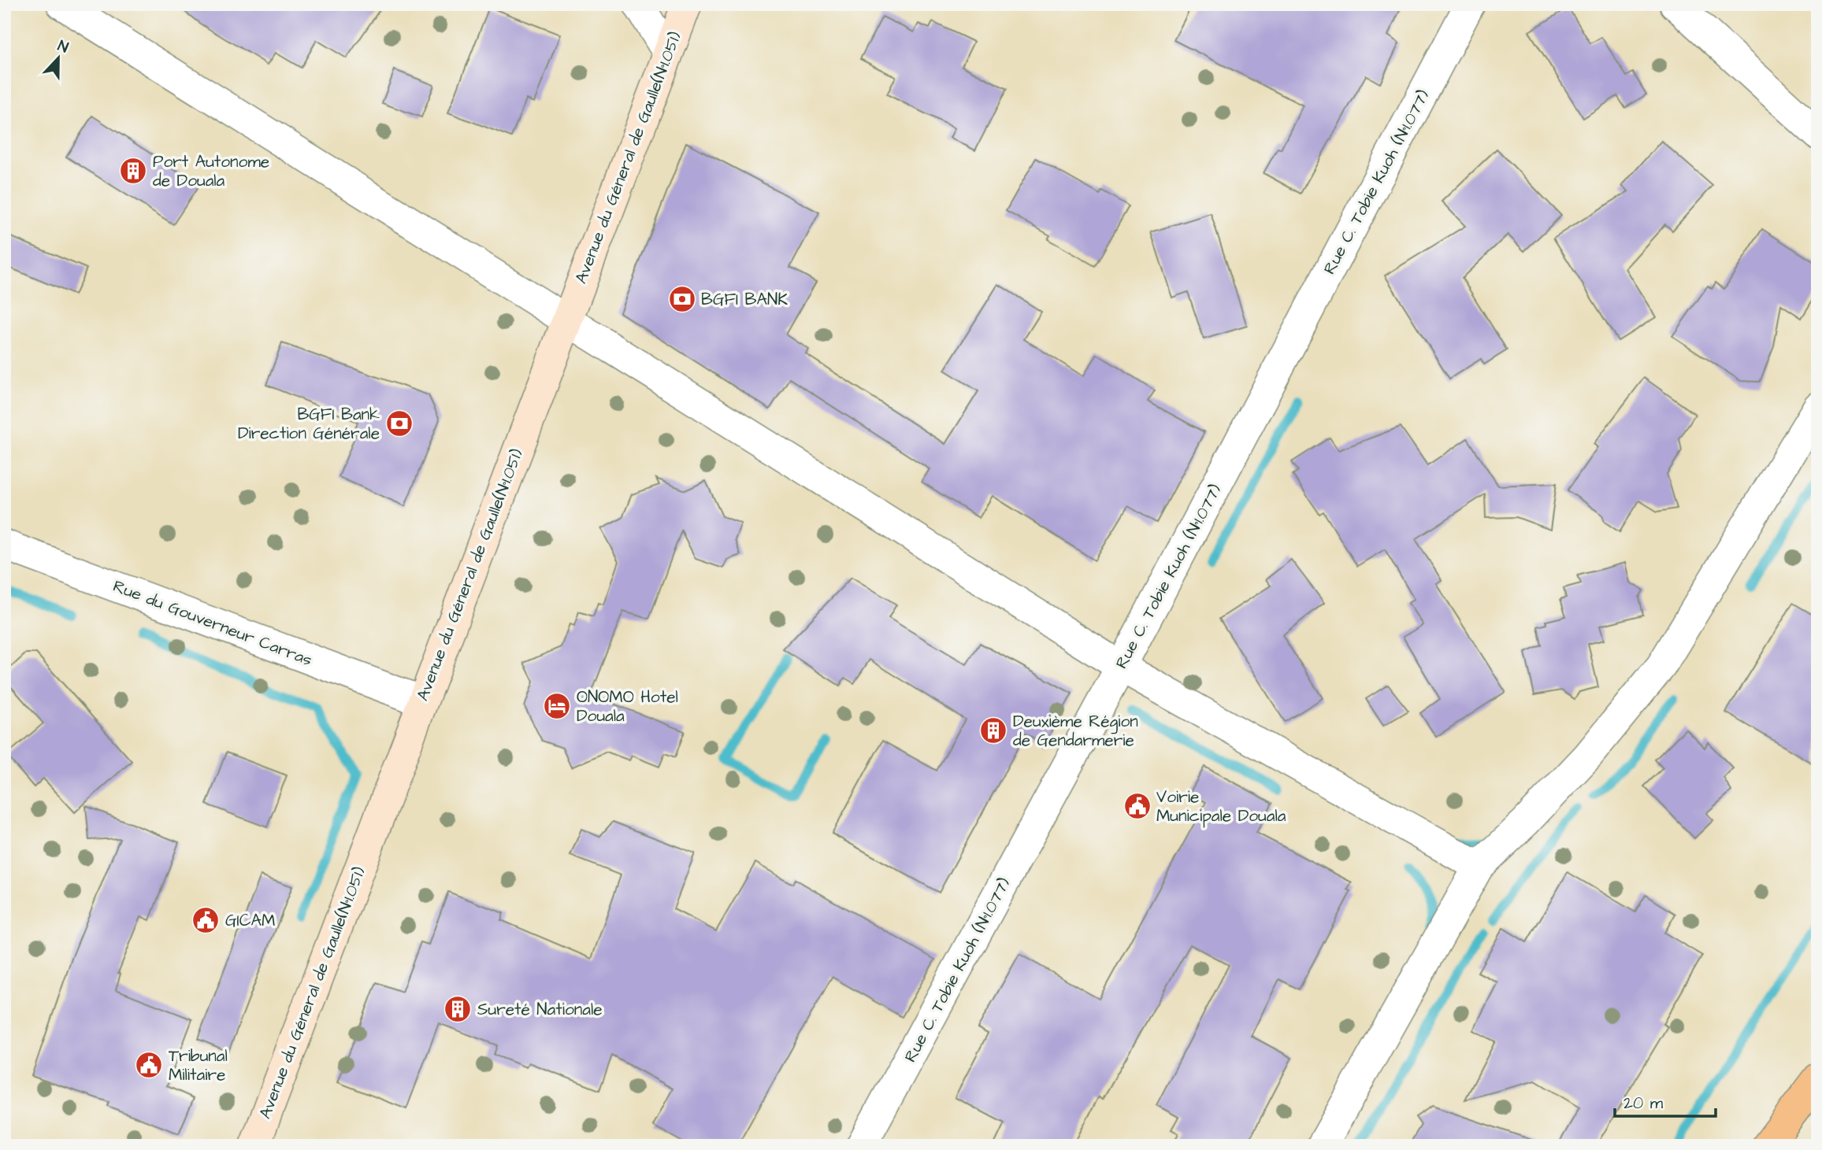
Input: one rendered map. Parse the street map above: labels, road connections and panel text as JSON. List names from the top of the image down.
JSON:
{
  "streets": {
    "main road": ["Avenue du Géneral de Gaulle(N°1.051)"],
    "street": ["Rue C. Tobie Kuoh (N°1.077)", "Rue du Gouverneur Carras"]
  },
  "crossings": [
    ["Avenue du Géneral de Gaulle(N°1.051)", "Rue du Gouverneur Carras"]
  ],
  "places": {
    "building": ["Port Autonome de Douala", "Deuxième Région de Gendarmerie", "Sureté Nationale"],
    "bank": ["BGFI BANK", "BGFI Bank Direction Générale"],
    "hotel": ["ONOMO Hotel Douala"],
    "public building": ["Voirie Municipale Douala", "GICAM", "Tribunal Militaire"]
  },
  "scale_bar": "20 m",
  "north": "top"
}
